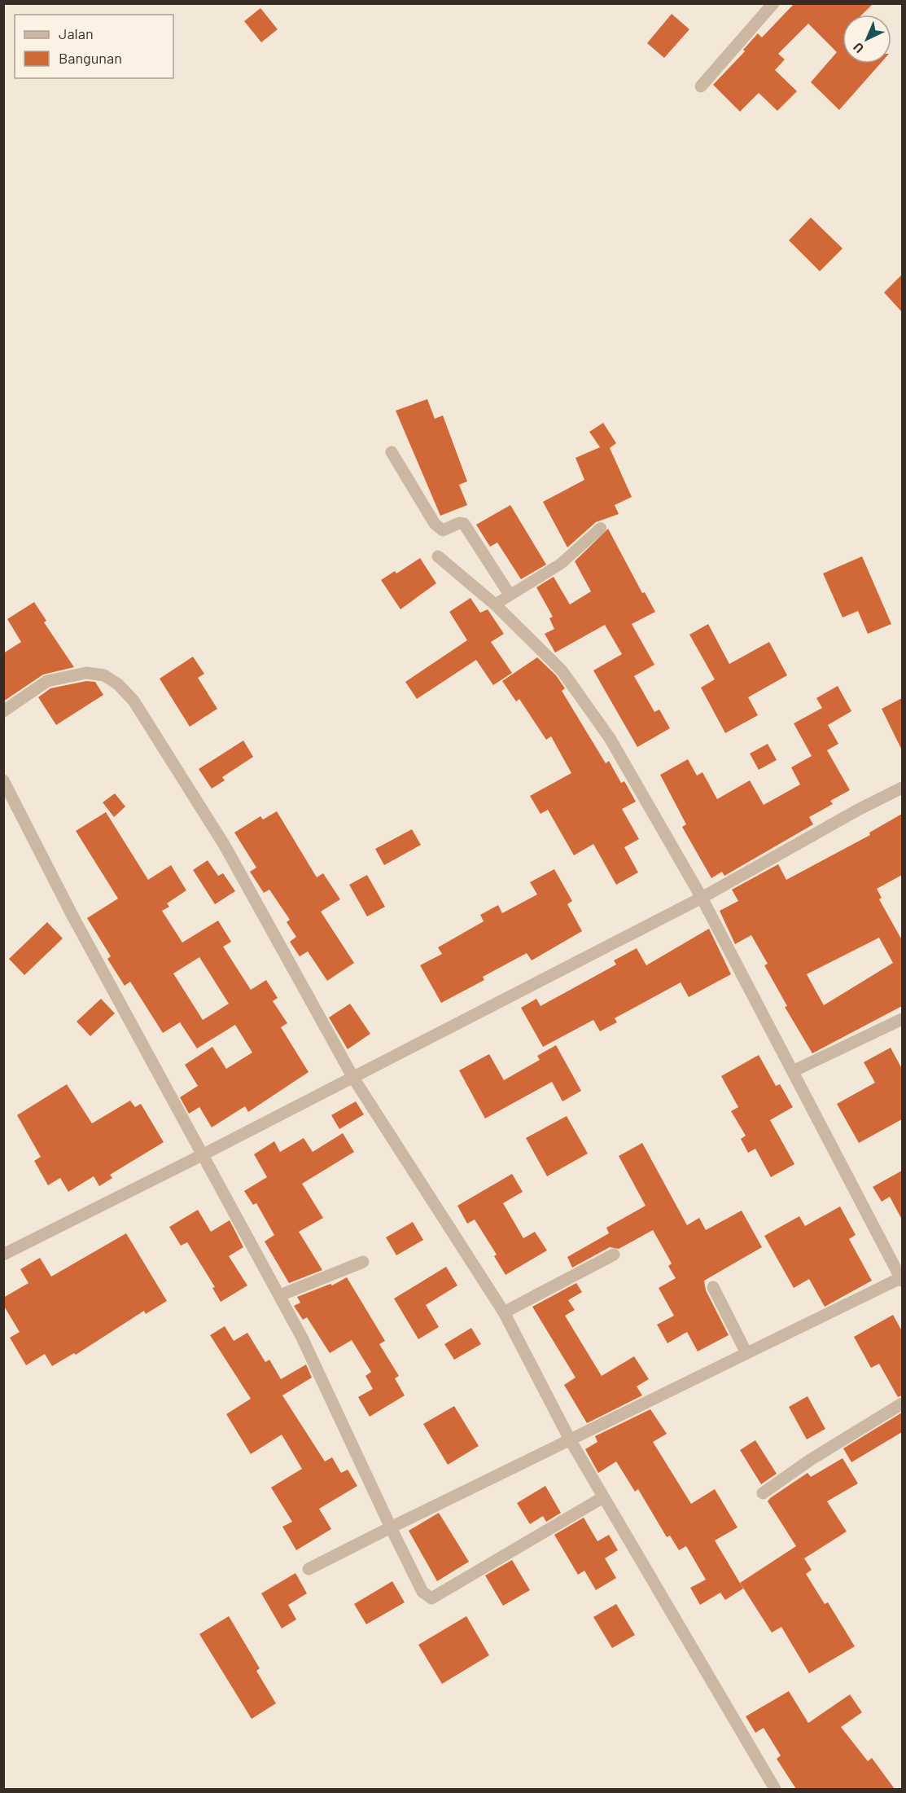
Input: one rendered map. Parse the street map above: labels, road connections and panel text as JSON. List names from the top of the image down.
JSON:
{
  "legend": ["Jalan", "Bangunan"],
  "north": "bottom left"
}
